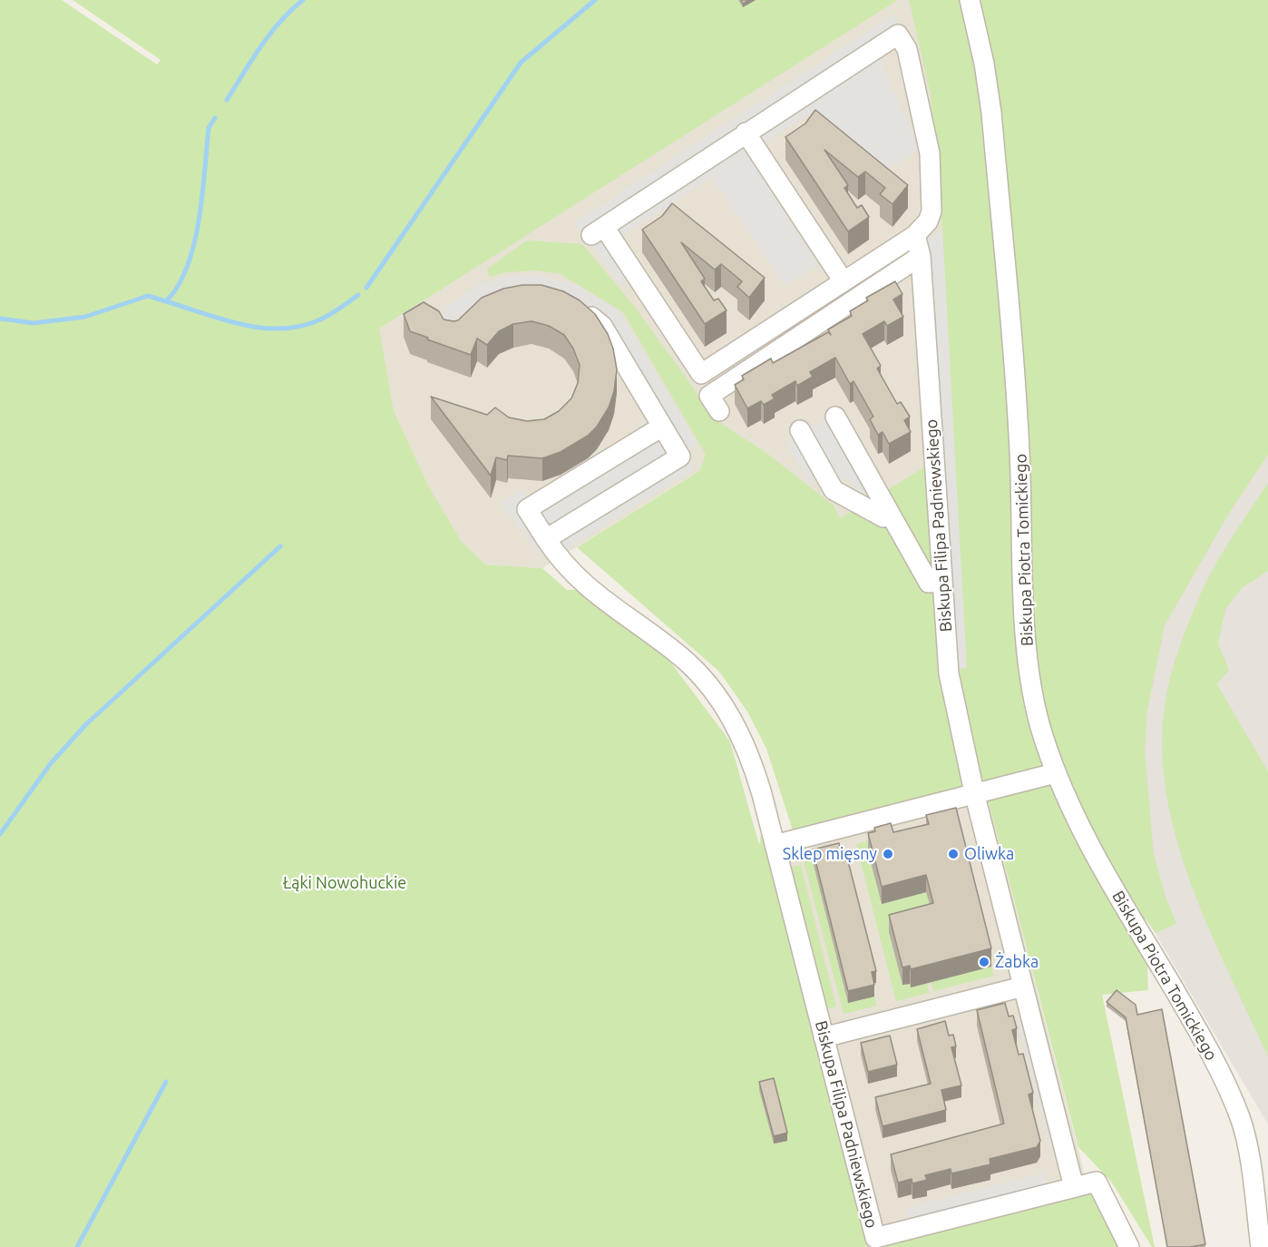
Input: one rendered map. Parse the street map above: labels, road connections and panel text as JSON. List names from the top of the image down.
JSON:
{
  "streets": {
    "street": ["Biskupa Filipa Padniewskiego", "Biskupa Piotra Tomickiego"]
  },
  "parks": ["Łąki Nowohuckie"],
  "places": ["Sklep mięsny", "Oliwka", "Żabka"]
}
